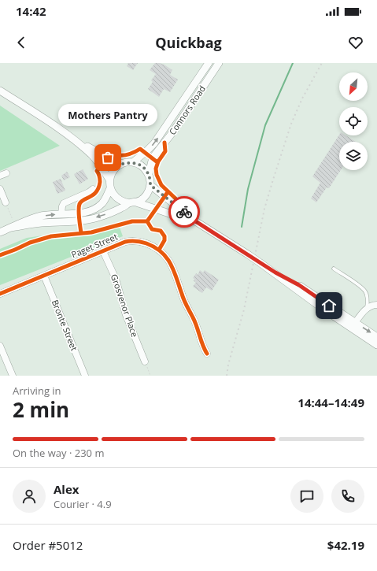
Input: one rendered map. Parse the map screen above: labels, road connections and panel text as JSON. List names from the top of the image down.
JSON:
{
  "streets": {
    "street": [
      "Connors Road",
      "Paget Street",
      "Grosvenor Place",
      "Bronte Street"
    ]
  },
  "crossings": [
    ["Paget Street", "Grosvenor Place"],
    ["Paget Street", "Bronte Street"]
  ],
  "places": ["Mothers Pantry"],
  "north": "bottom left",
  "page": {
    "status": "14:42",
    "header": "Quickbag",
    "bubble": "Mothers Pantry",
    "heading": ["2 min", "Arriving in", "14:44–14:49"],
    "panel": [
      "Alex",
      "Courier · 4.9",
      "Order #5012",
      "$42.19"
    ],
    "bar": "On the way · 230 m"
  }
}
